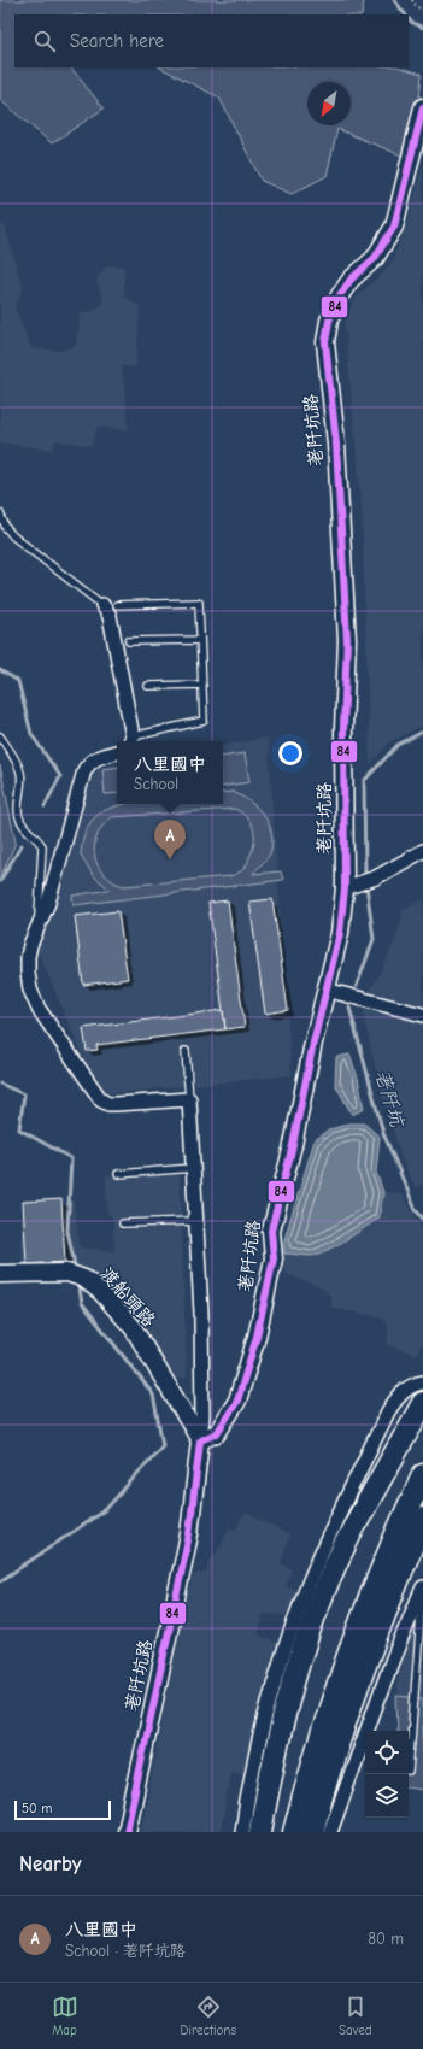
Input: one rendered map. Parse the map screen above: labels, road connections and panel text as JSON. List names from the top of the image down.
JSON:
{
  "streets": {
    "street": ["荖阡坑路", "渡船頭路"]
  },
  "crossings": [
    ["荖阡坑路", "渡船頭路"]
  ],
  "water": ["荖阡坑"],
  "lines": ["transit line 84"],
  "scale_bar": "50 m",
  "north": "bottom left",
  "page": {
    "search": "Search here",
    "popup": ["八里國中", "School"],
    "pins": "A",
    "scale": "50 m",
    "heading": "Nearby",
    "list": [
      {
        "mark": "A",
        "name": "八里國中",
        "note": "School · 荖阡坑路",
        "value": "80 m"
      }
    ],
    "nav": ["Map", "Directions", "Saved"]
  }
}
